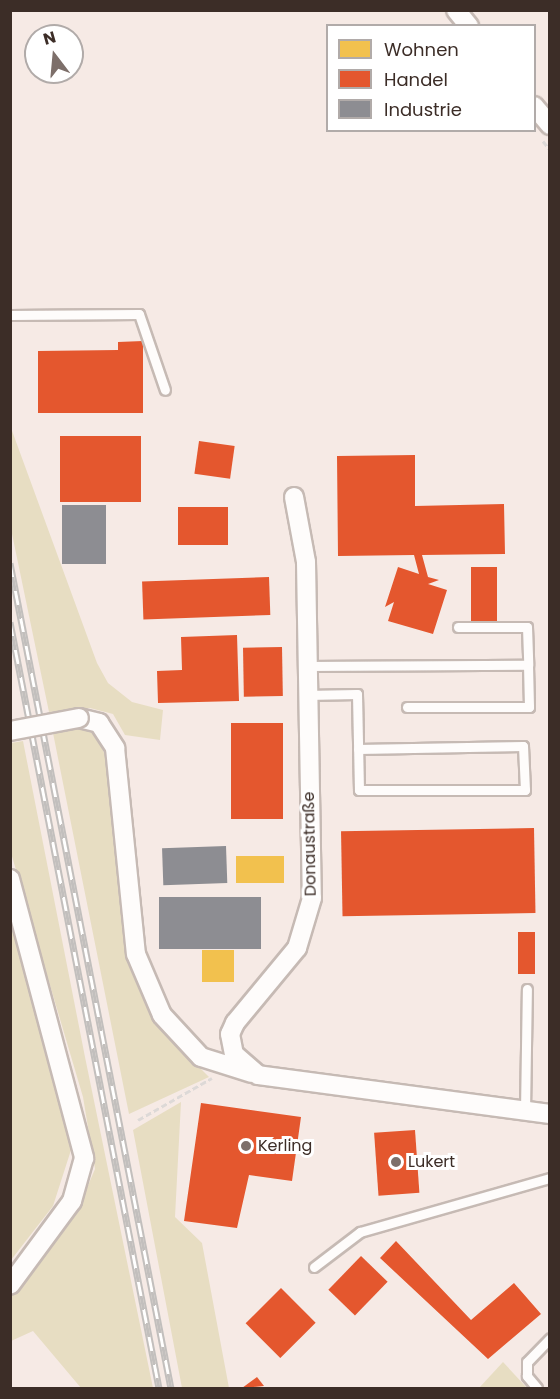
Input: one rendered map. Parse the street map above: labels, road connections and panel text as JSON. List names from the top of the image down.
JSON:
{
  "streets": {
    "street": ["Donaustraße"]
  },
  "places": ["Kerling", "Lukert"],
  "legend": ["Wohnen", "Handel", "Industrie"],
  "north": "top"
}
